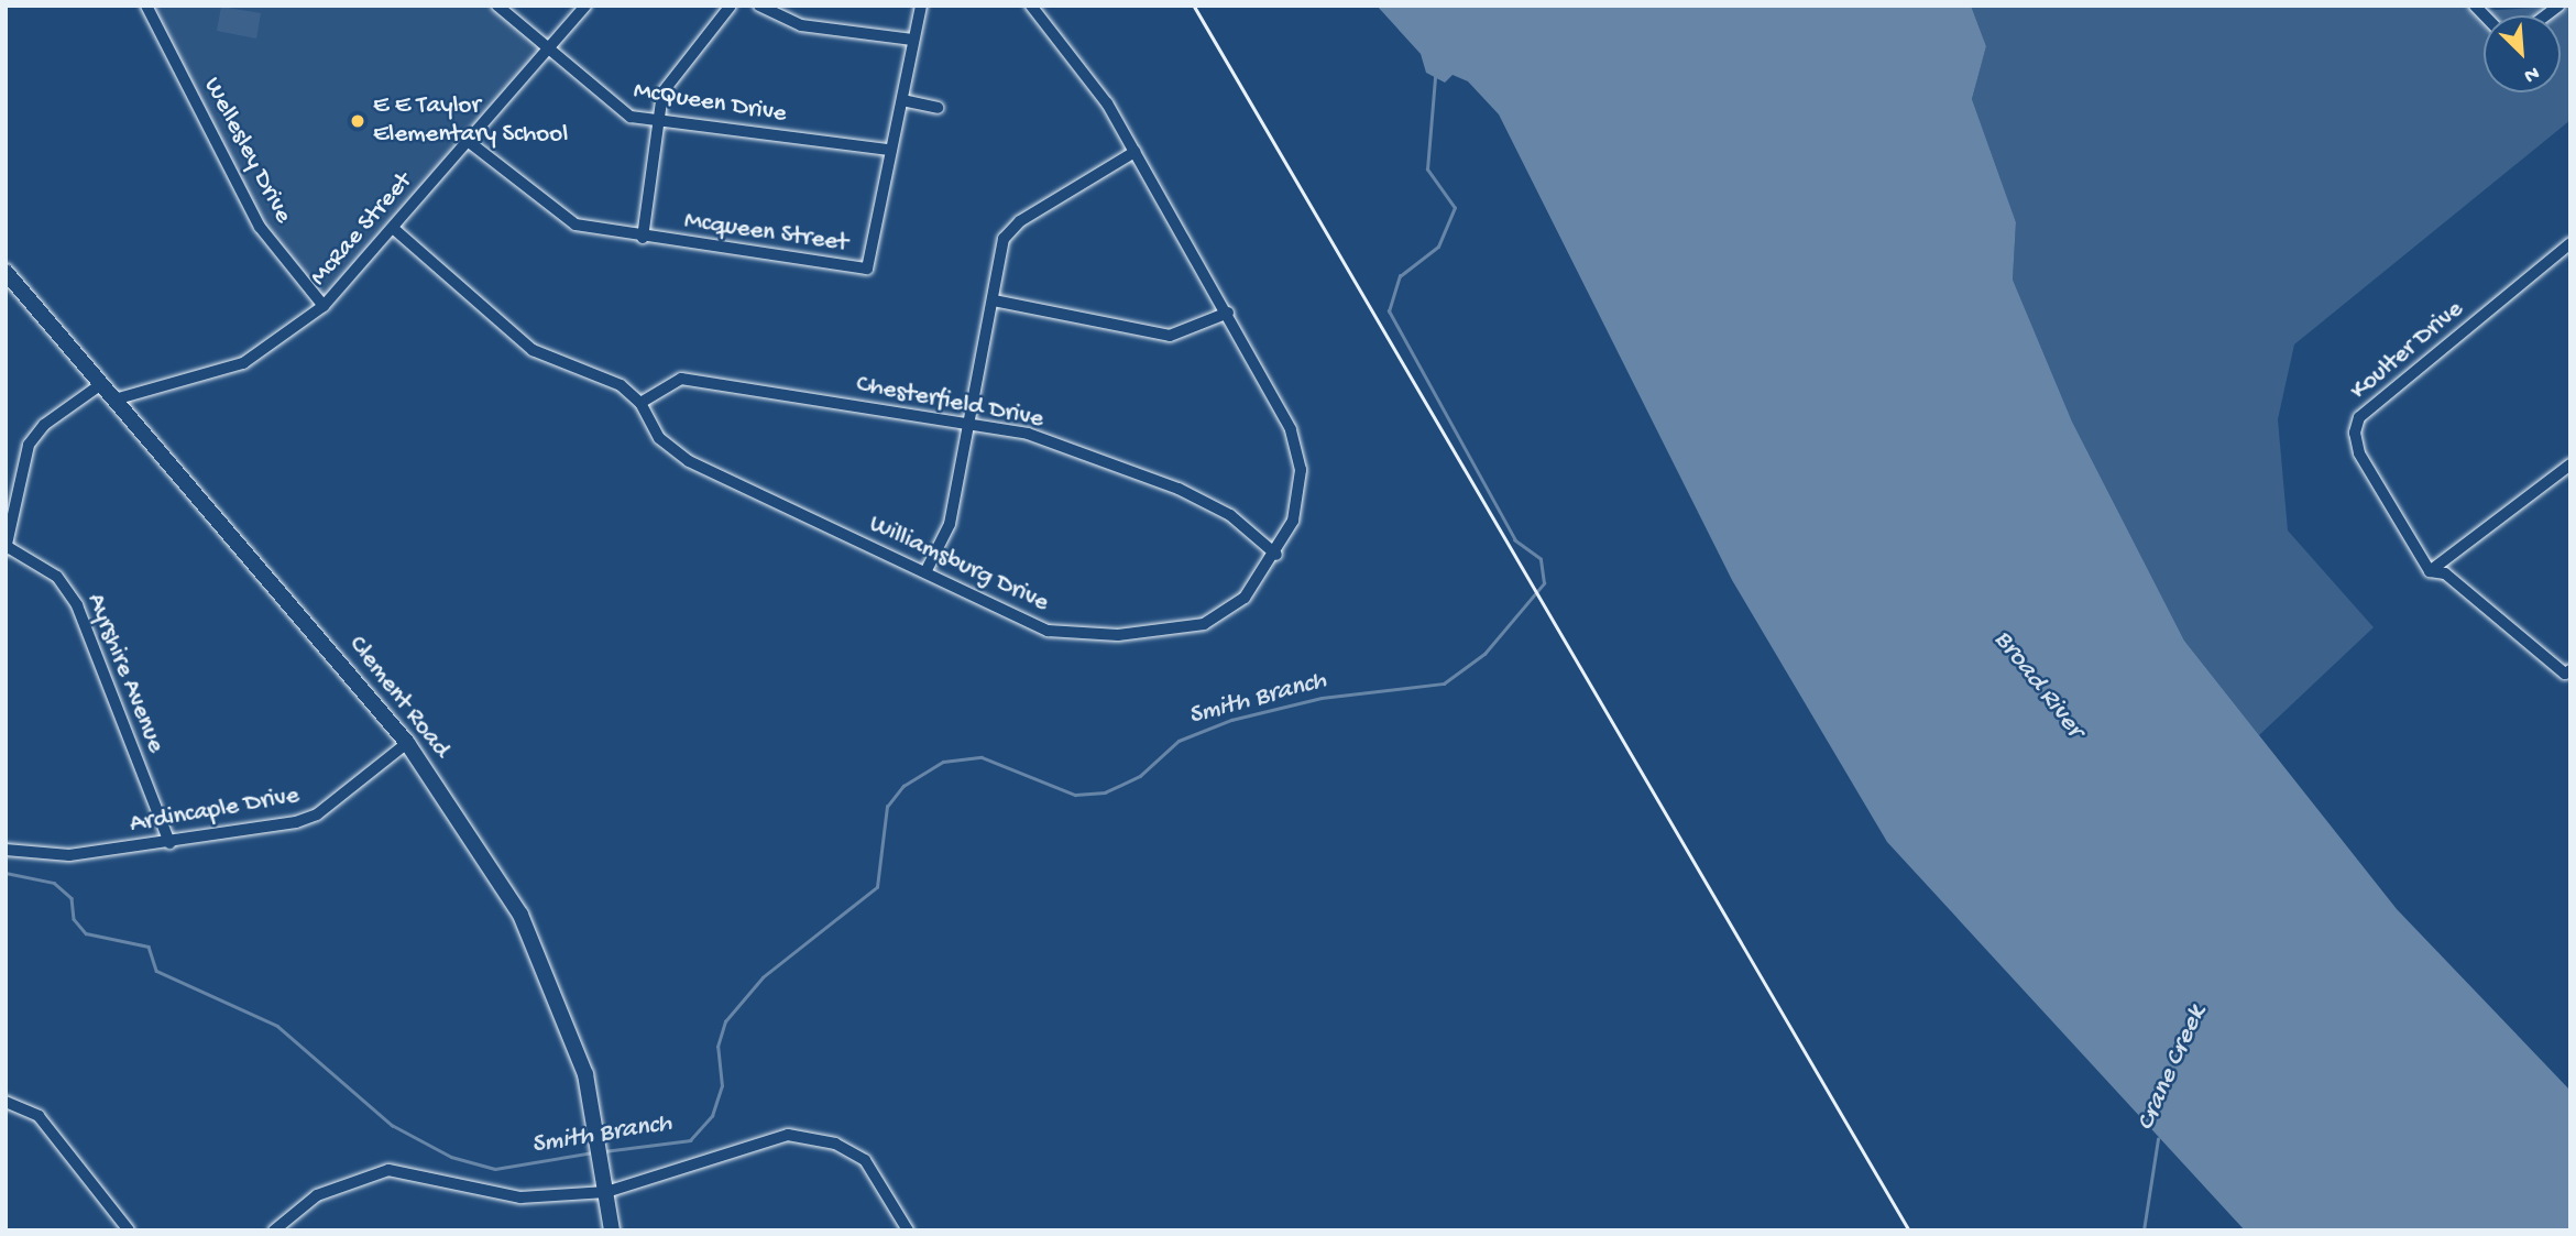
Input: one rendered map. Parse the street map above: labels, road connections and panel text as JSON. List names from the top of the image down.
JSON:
{
  "streets": {
    "street": [
      "McQueen Drive",
      "Wellesley Drive",
      "McRae Street",
      "Mcqueen Street",
      "Koulter Drive",
      "Chesterfield Drive",
      "Williamsburg Drive",
      "Ayrshire Avenue",
      "Clement Road",
      "Ardincaple Drive"
    ]
  },
  "crossings": [
    ["McQueen Drive", "McRae Street"],
    ["McQueen Drive", "Mcqueen Street"],
    ["Wellesley Drive", "McRae Street"],
    ["McRae Street", "Mcqueen Street"],
    ["McRae Street", "Williamsburg Drive"],
    ["McRae Street", "Clement Road"],
    ["Chesterfield Drive", "Williamsburg Drive"],
    ["Ayrshire Avenue", "Ardincaple Drive"],
    ["Clement Road", "Ardincaple Drive"]
  ],
  "water": ["Broad River", "Smith Branch", "Crane Creek"],
  "places": ["E E Taylor Elementary School"],
  "north": "bottom right"
}
